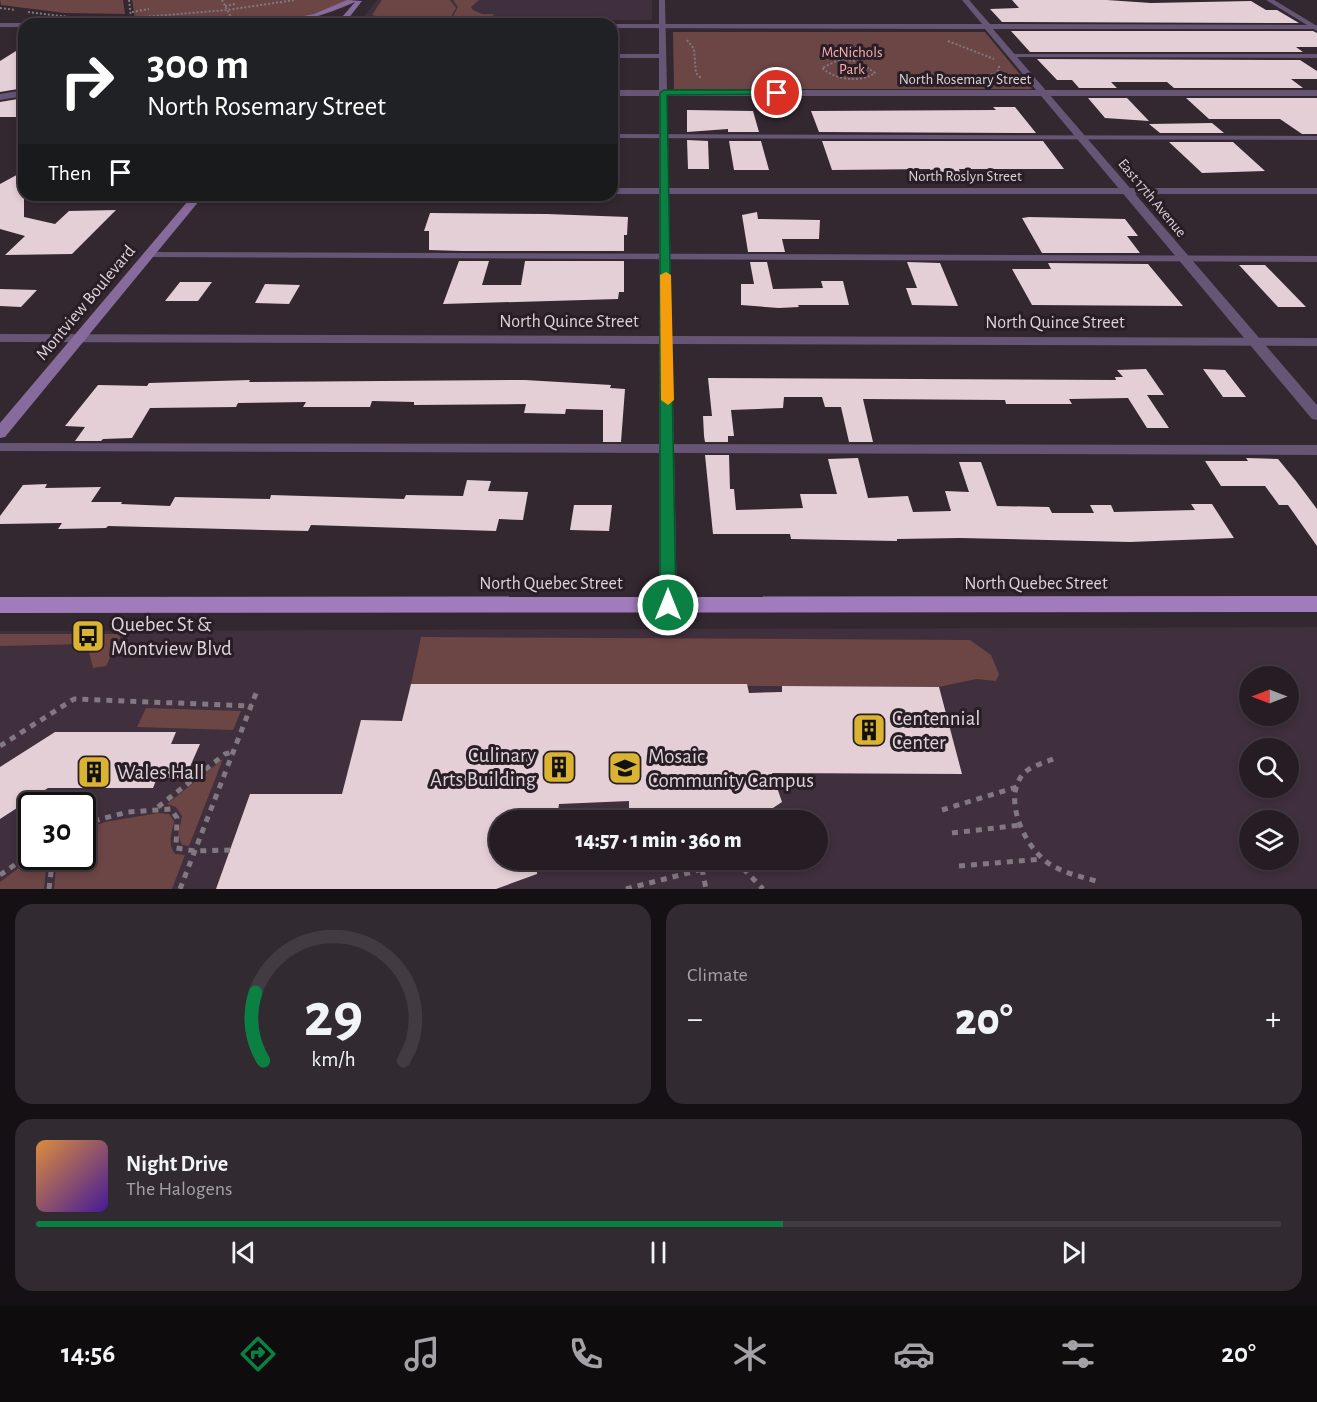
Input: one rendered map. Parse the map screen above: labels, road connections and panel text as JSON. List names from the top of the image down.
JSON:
{
  "streets": {
    "main road": ["Montview Boulevard", "North Quebec Street"],
    "street": [
      "North Rosemary Street",
      "North Roslyn Street",
      "East 17th Avenue",
      "North Quince Street"
    ]
  },
  "crossings": [
    ["North Rosemary Street", "East 17th Avenue"],
    ["North Roslyn Street", "East 17th Avenue"],
    ["East 17th Avenue", "North Quince Street"],
    ["Montview Boulevard", "North Quince Street"]
  ],
  "parks": ["McNichols Park"],
  "places": {
    "bus stop": ["Quebec St & Montview Blvd"],
    "building": ["Centennial Center", "Culinary Arts Building", "Wales Hall"],
    "school or university": ["Mosaic Community Campus"]
  },
  "north": "left",
  "page": {
    "turn": ["300 m", "North Rosemary Street"],
    "then": "Then",
    "limit": "30",
    "trip": "14:57 · 1 min · 360 m",
    "tile": "Climate",
    "heat": ["−", "20°", "+"],
    "song": ["Night Drive", "The Halogens"],
    "tabs": ["14:56", "20°"],
    "gauge": ["29", "km/h"]
  }
}
